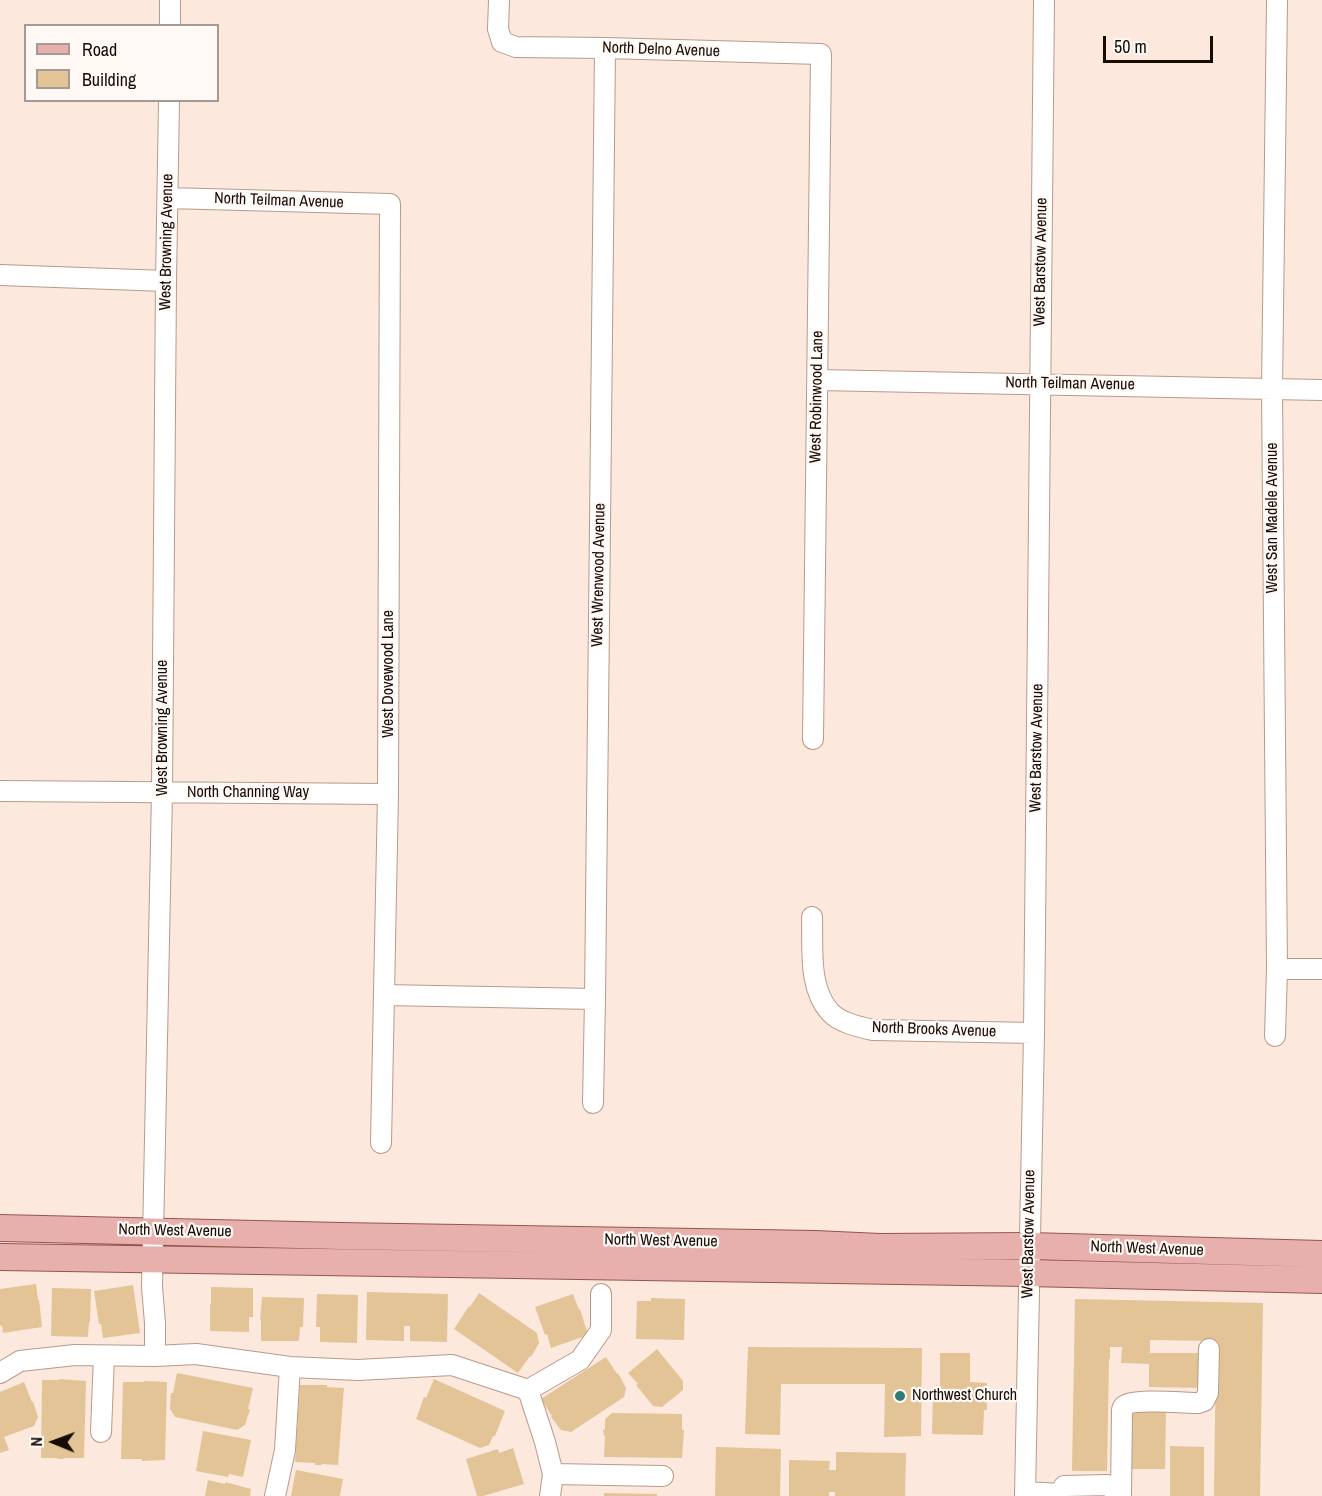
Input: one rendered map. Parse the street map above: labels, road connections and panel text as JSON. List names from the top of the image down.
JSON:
{
  "streets": {
    "main road": ["North West Avenue"],
    "street": [
      "North Delno Avenue",
      "North Teilman Avenue",
      "West Browning Avenue",
      "West Barstow Avenue",
      "West Robinwood Lane",
      "West San Madele Avenue",
      "West Wrenwood Avenue",
      "West Dovewood Lane",
      "North Channing Way",
      "North Brooks Avenue"
    ]
  },
  "crossings": [
    ["North Delno Avenue", "West Robinwood Lane"],
    ["North Delno Avenue", "West Wrenwood Avenue"],
    ["North Teilman Avenue", "West Browning Avenue"],
    ["North Teilman Avenue", "West Barstow Avenue"],
    ["North Teilman Avenue", "West Robinwood Lane"],
    ["North Teilman Avenue", "West San Madele Avenue"],
    ["North Teilman Avenue", "West Dovewood Lane"],
    ["West Browning Avenue", "North Channing Way"],
    ["West Browning Avenue", "North West Avenue"],
    ["West Barstow Avenue", "North Brooks Avenue"],
    ["West Barstow Avenue", "North West Avenue"],
    ["West Dovewood Lane", "North Channing Way"]
  ],
  "places": ["Northwest Church"],
  "legend": ["Road", "Building"],
  "scale_bar": "50 m",
  "north": "left"
}
